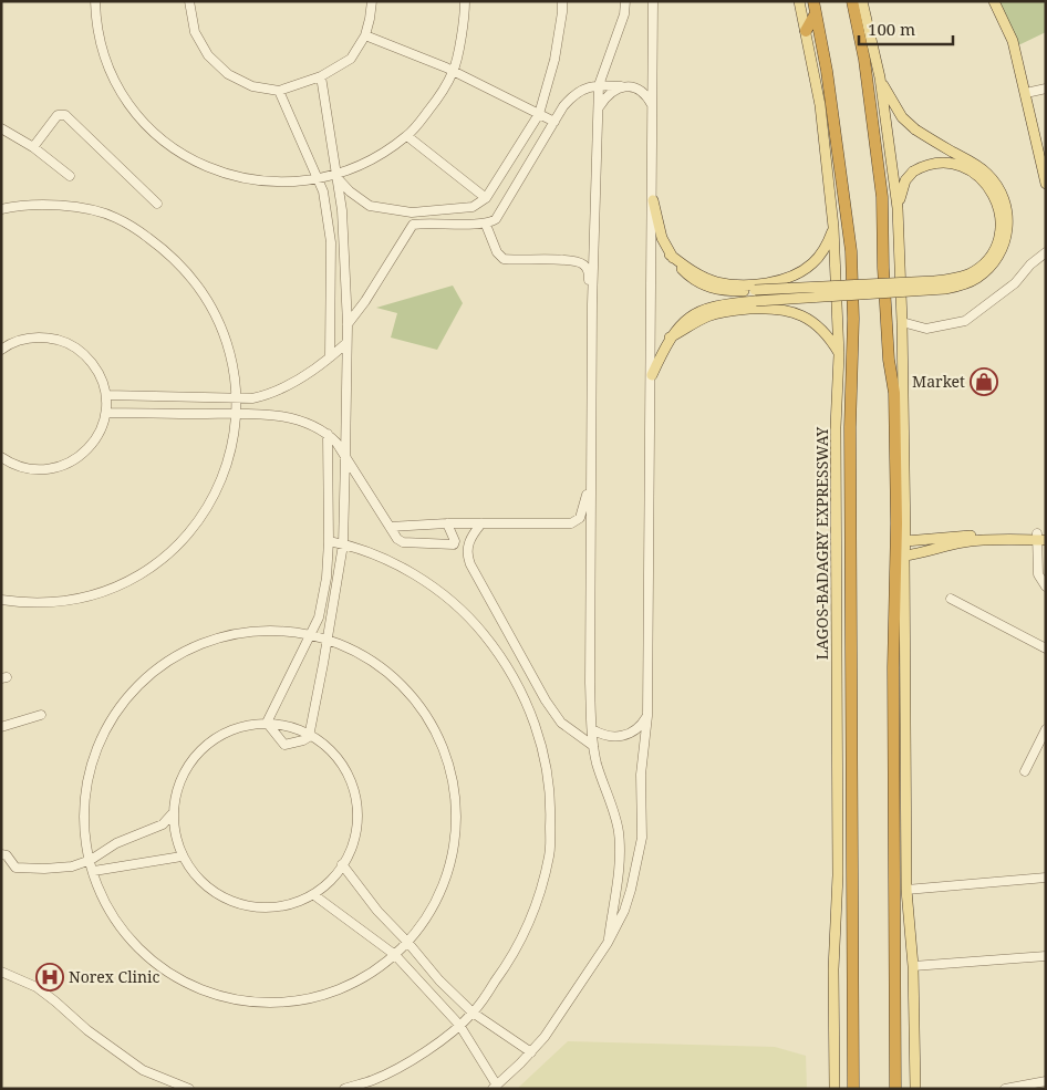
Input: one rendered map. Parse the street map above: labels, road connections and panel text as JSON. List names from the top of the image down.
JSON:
{
  "streets": {
    "highway": ["LAGOS-BADAGRY EXPRESSWAY"]
  },
  "places": {
    "shop": ["Market"],
    "hospital": ["Norex Clinic"]
  },
  "scale_bar": "100 m"
}
